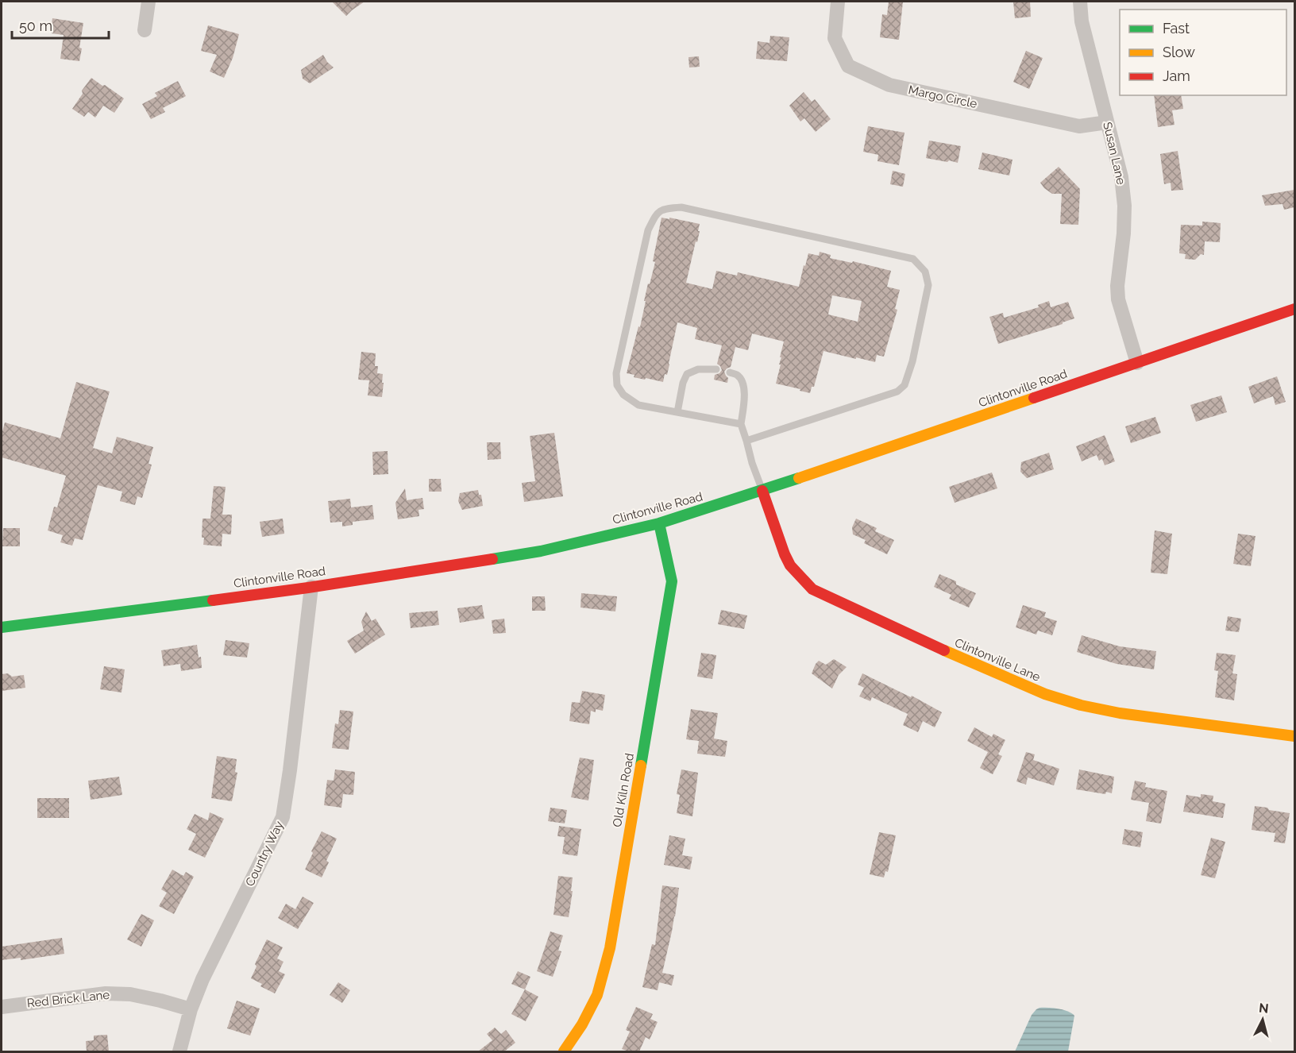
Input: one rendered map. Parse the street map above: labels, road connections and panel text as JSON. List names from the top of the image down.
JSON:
{
  "streets": {
    "main road": ["Clintonville Road", "Clintonville Lane", "Old Kiln Road"],
    "street": [
      "Margo Circle",
      "Susan Lane",
      "Country Way",
      "Red Brick Lane"
    ]
  },
  "crossings": [
    ["Margo Circle", "Susan Lane"],
    ["Susan Lane", "Clintonville Road"],
    ["Clintonville Road", "Clintonville Lane"],
    ["Clintonville Road", "Old Kiln Road"],
    ["Clintonville Road", "Country Way"],
    ["Country Way", "Red Brick Lane"]
  ],
  "legend": ["Fast", "Slow", "Jam"],
  "scale_bar": "50 m",
  "north": "top"
}
